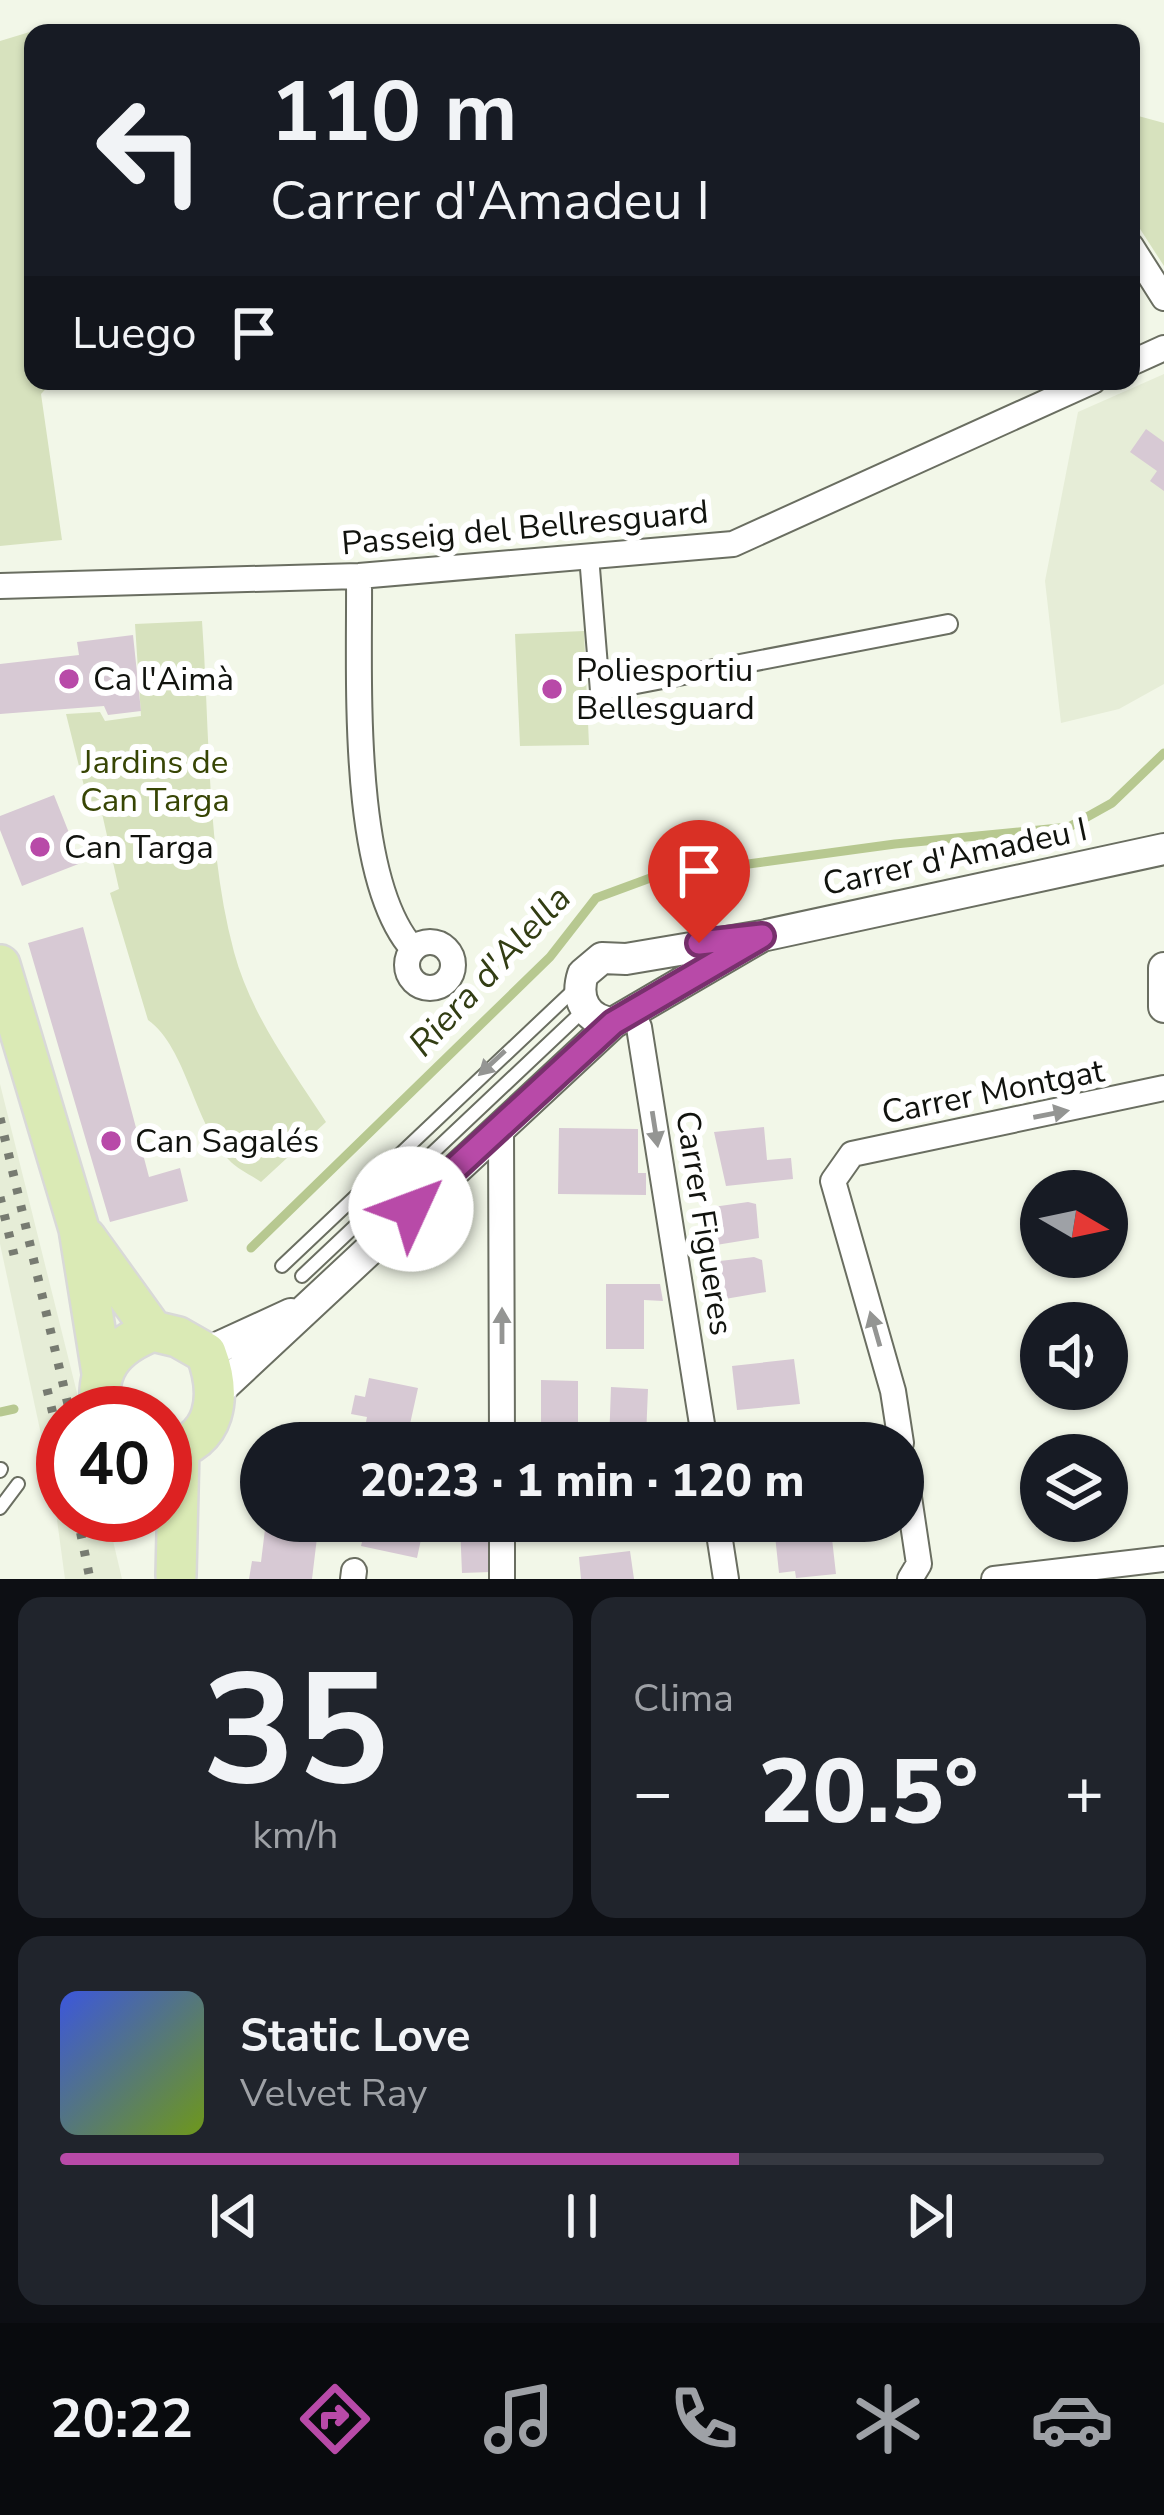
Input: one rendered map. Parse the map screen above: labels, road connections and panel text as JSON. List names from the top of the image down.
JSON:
{
  "streets": {
    "street": [
      "Passeig del Bellresguard",
      "Carrer d'Amadeu I",
      "Carrer Montgat",
      "Carrer Figueres"
    ]
  },
  "crossings": [
    ["Carrer d'Amadeu I", "Carrer Figueres"]
  ],
  "water": ["Riera d'Alella"],
  "parks": ["Jardins de Can Targa"],
  "places": [
    "Ca l'Aimà",
    "Poliesportiu Bellesguard",
    "Can Targa",
    "Can Sagalés"
  ],
  "north": "right",
  "page": {
    "turn": ["110 m", "Carrer d'Amadeu I"],
    "then": "Luego",
    "limit": "40",
    "trip": "20:23 · 1 min · 120 m",
    "tile": [
      ["35", "km/h"],
      "Clima"
    ],
    "heat": ["−", "20.5°", "+"],
    "song": ["Static Love", "Velvet Ray"],
    "tabs": "20:22"
  }
}
